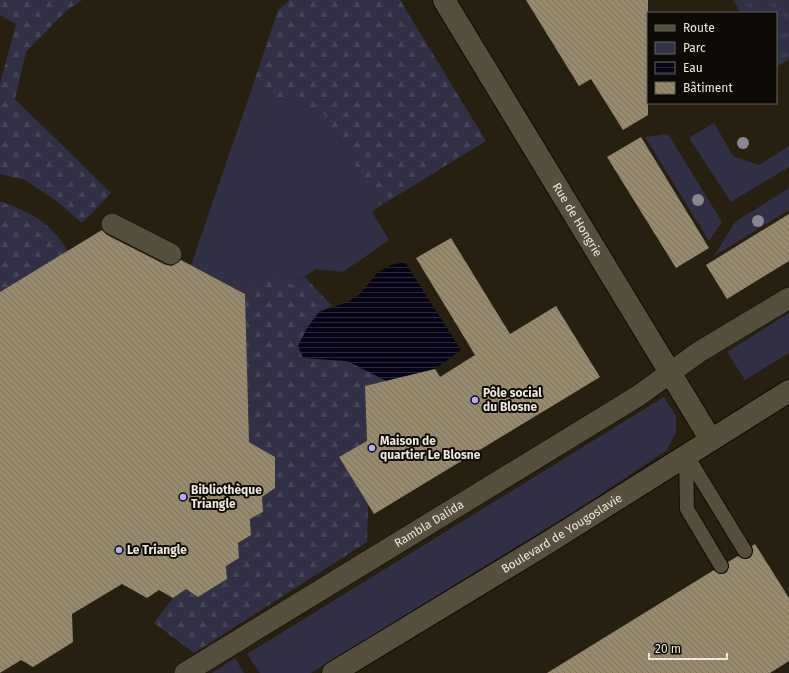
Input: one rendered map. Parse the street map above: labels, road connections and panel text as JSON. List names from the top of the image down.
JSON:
{
  "streets": {
    "street": ["Rue de Hongrie", "Rambla Dalida", "Boulevard de Yougoslavie"]
  },
  "crossings": [
    ["Rue de Hongrie", "Rambla Dalida"],
    ["Rue de Hongrie", "Boulevard de Yougoslavie"]
  ],
  "places": [
    "Pôle social du Blosne",
    "Maison de quartier Le Blosne",
    "Bibliothèque Triangle",
    "Le Triangle"
  ],
  "legend": [
    "Route",
    "Parc",
    "Eau",
    "Bâtiment"
  ],
  "scale_bar": "20 m"
}
